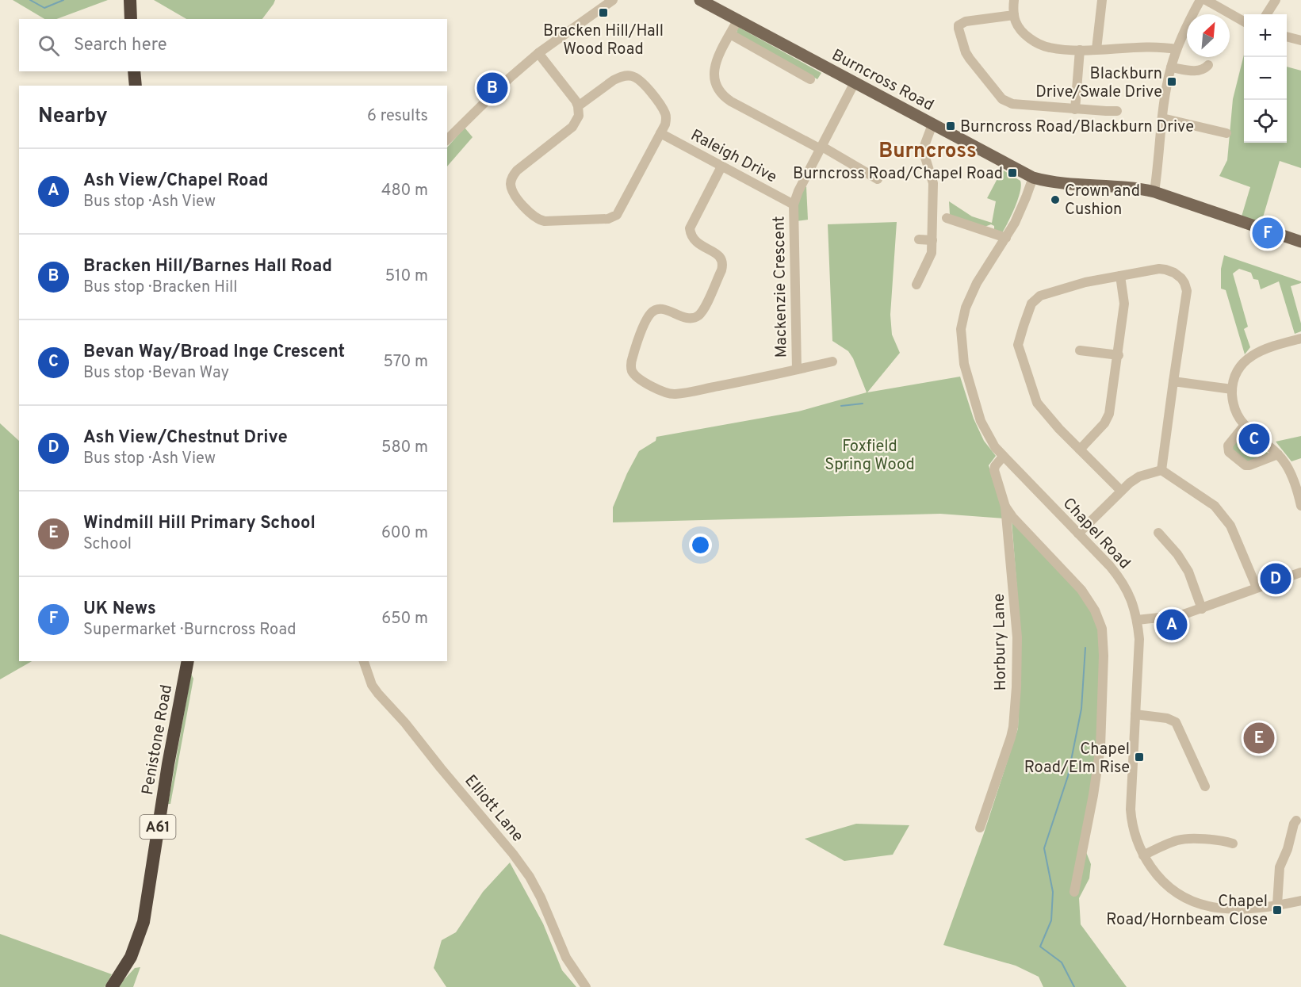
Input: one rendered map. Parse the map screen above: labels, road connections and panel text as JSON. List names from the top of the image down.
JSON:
{
  "streets": {
    "highway": ["Penistone Road", "A61"],
    "main road": ["Burncross Road"],
    "street": [
      "Raleigh Drive",
      "Mackenzie Crescent",
      "Chapel Road",
      "Horbury Lane",
      "Elliott Lane"
    ]
  },
  "crossings": [
    ["Burncross Road", "Chapel Road"],
    ["Raleigh Drive", "Mackenzie Crescent"],
    ["Chapel Road", "Horbury Lane"]
  ],
  "districts": ["Burncross"],
  "parks": ["Foxfield Spring Wood"],
  "places": {
    "transit": [
      "Bracken Hill/Hall Wood Road",
      "Blackburn Drive/Swale Drive",
      "Burncross Road/Blackburn Drive",
      "Burncross Road/Chapel Road",
      "Chapel Road/Elm Rise",
      "Chapel Road/Hornbeam Close"
    ],
    "other": ["Crown and Cushion"]
  },
  "north": "top right",
  "page": {
    "map_buttons": ["+", "−"],
    "search": "Search here",
    "pins": [
      "B",
      "F",
      "C",
      "D",
      "A",
      "E"
    ],
    "heading": ["Nearby", "6 results"],
    "list": [
      {
        "mark": "A",
        "name": "Ash View/Chapel Road",
        "note": "Bus stop · Ash View",
        "value": "480 m"
      },
      {
        "mark": "B",
        "name": "Bracken Hill/Barnes Hall Road",
        "note": "Bus stop · Bracken Hill",
        "value": "510 m"
      },
      {
        "mark": "C",
        "name": "Bevan Way/Broad Inge Crescent",
        "note": "Bus stop · Bevan Way",
        "value": "570 m"
      },
      {
        "mark": "D",
        "name": "Ash View/Chestnut Drive",
        "note": "Bus stop · Ash View",
        "value": "580 m"
      },
      {
        "mark": "E",
        "name": "Windmill Hill Primary School",
        "note": "School",
        "value": "600 m"
      },
      {
        "mark": "F",
        "name": "UK News",
        "note": "Supermarket · Burncross Road",
        "value": "650 m"
      }
    ]
  }
}
